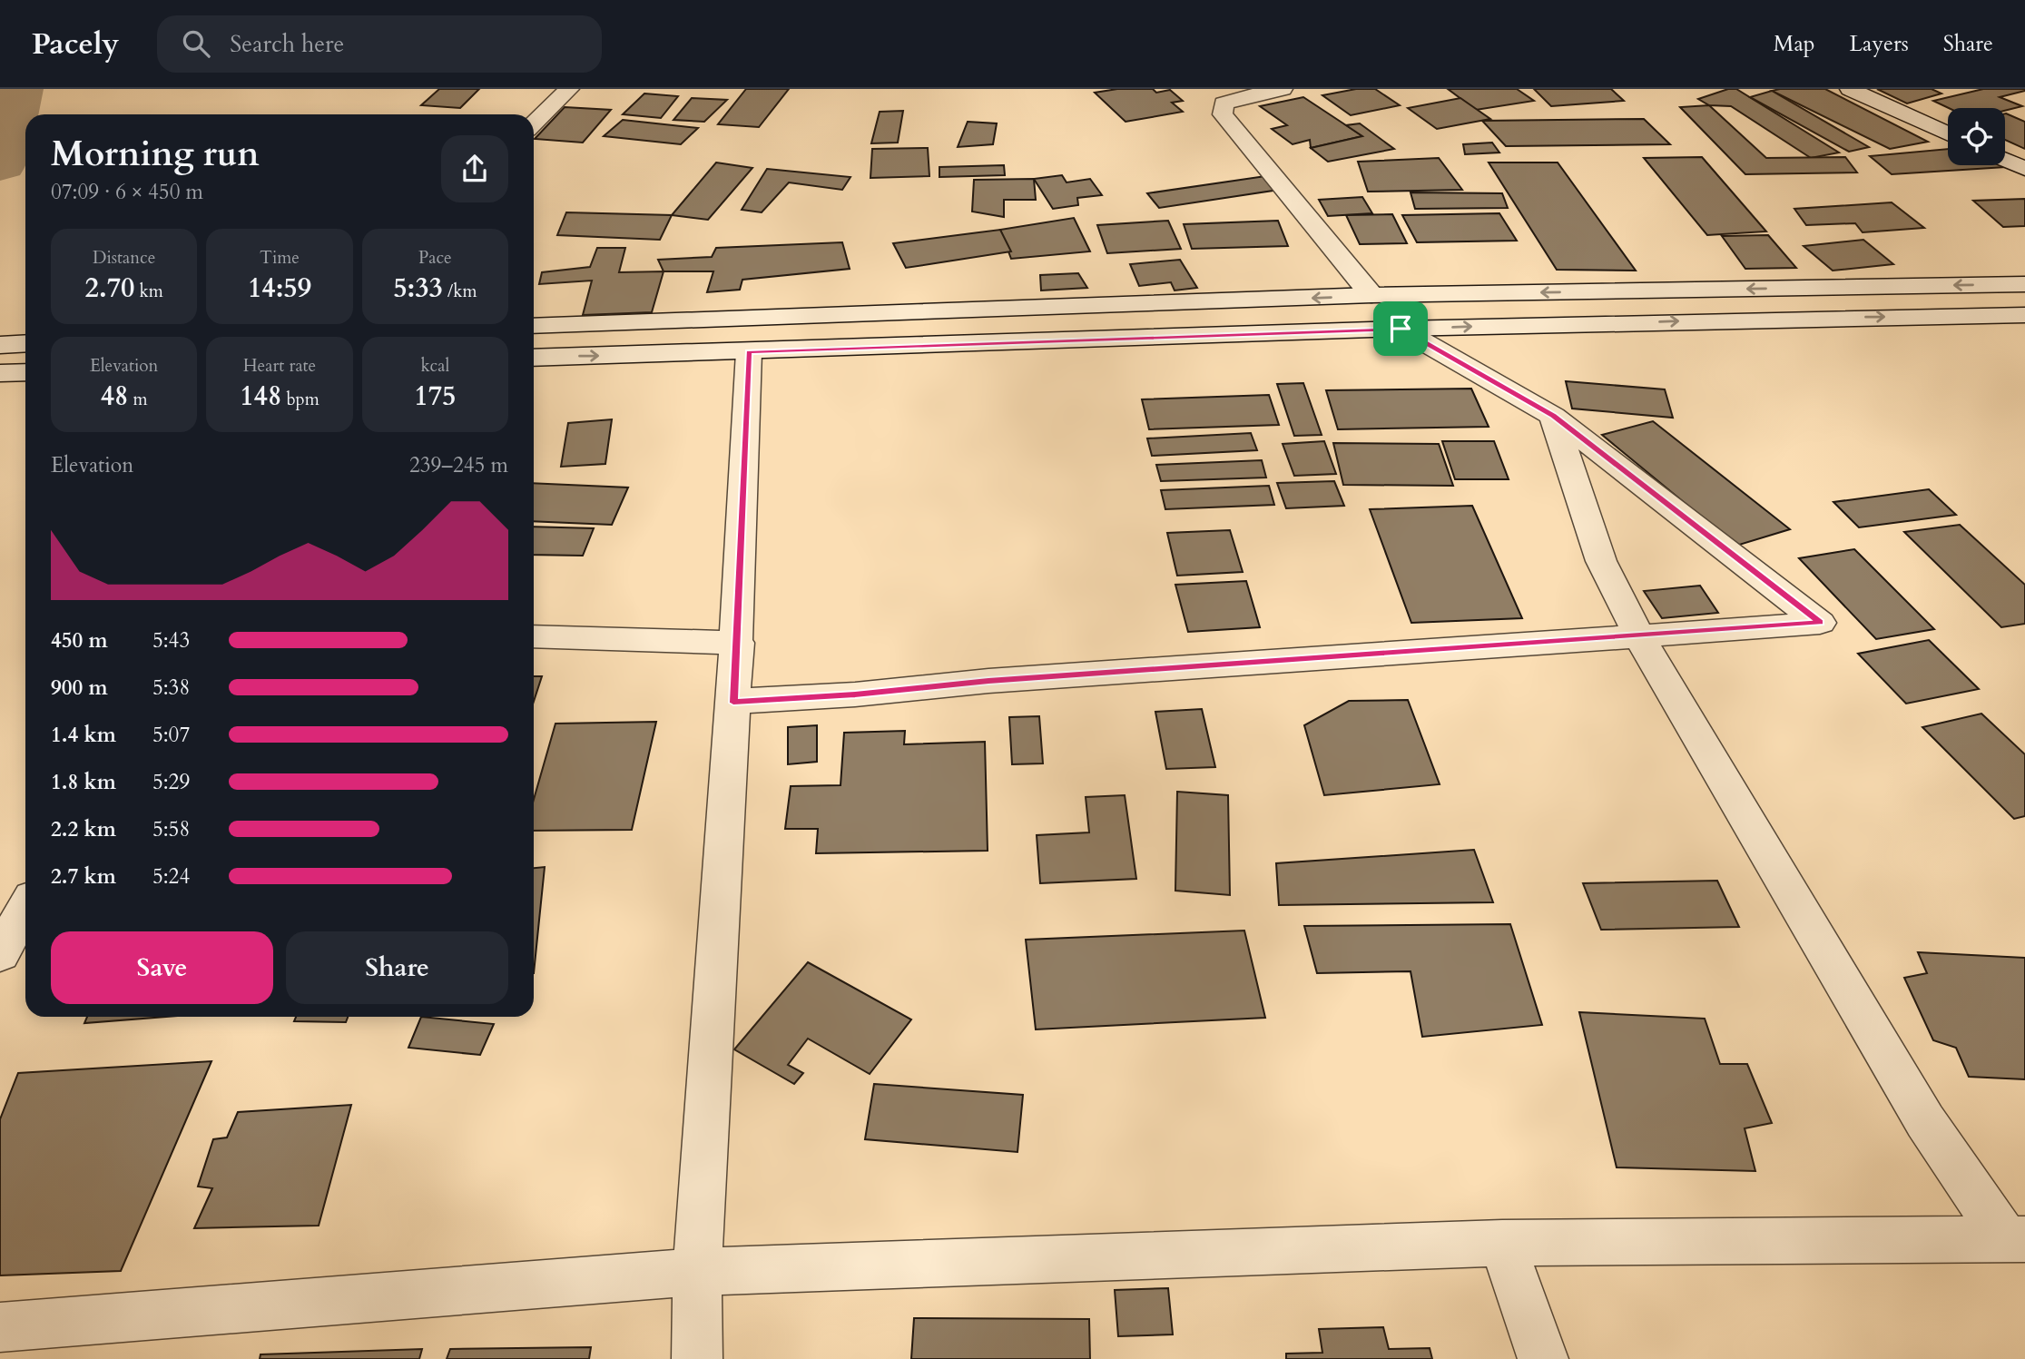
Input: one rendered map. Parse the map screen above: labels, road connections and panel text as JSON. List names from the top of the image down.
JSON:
{
  "page": {
    "header": "Pacely",
    "search": "Search here",
    "nav": ["Map", "Layers", "Share"],
    "heading": ["Morning run", "07:09 · 6 × 450 m"],
    "stats": [
      ["Distance", "2.70 km"],
      ["Time", "14:59"],
      ["Pace", "5:33 /km"],
      ["Elevation", "48 m"],
      ["Heart rate", "148 bpm"],
      ["kcal", "175"]
    ],
    "chart": ["Elevation", "239–245 m"],
    "list": [
      {
        "name": "450 m",
        "note": "5:43"
      },
      {
        "name": "900 m",
        "note": "5:38"
      },
      {
        "name": "1.4 km",
        "note": "5:07"
      },
      {
        "name": "1.8 km",
        "note": "5:29"
      },
      {
        "name": "2.2 km",
        "note": "5:58"
      },
      {
        "name": "2.7 km",
        "note": "5:24"
      }
    ],
    "buttons": ["Save", "Share"]
  }
}
